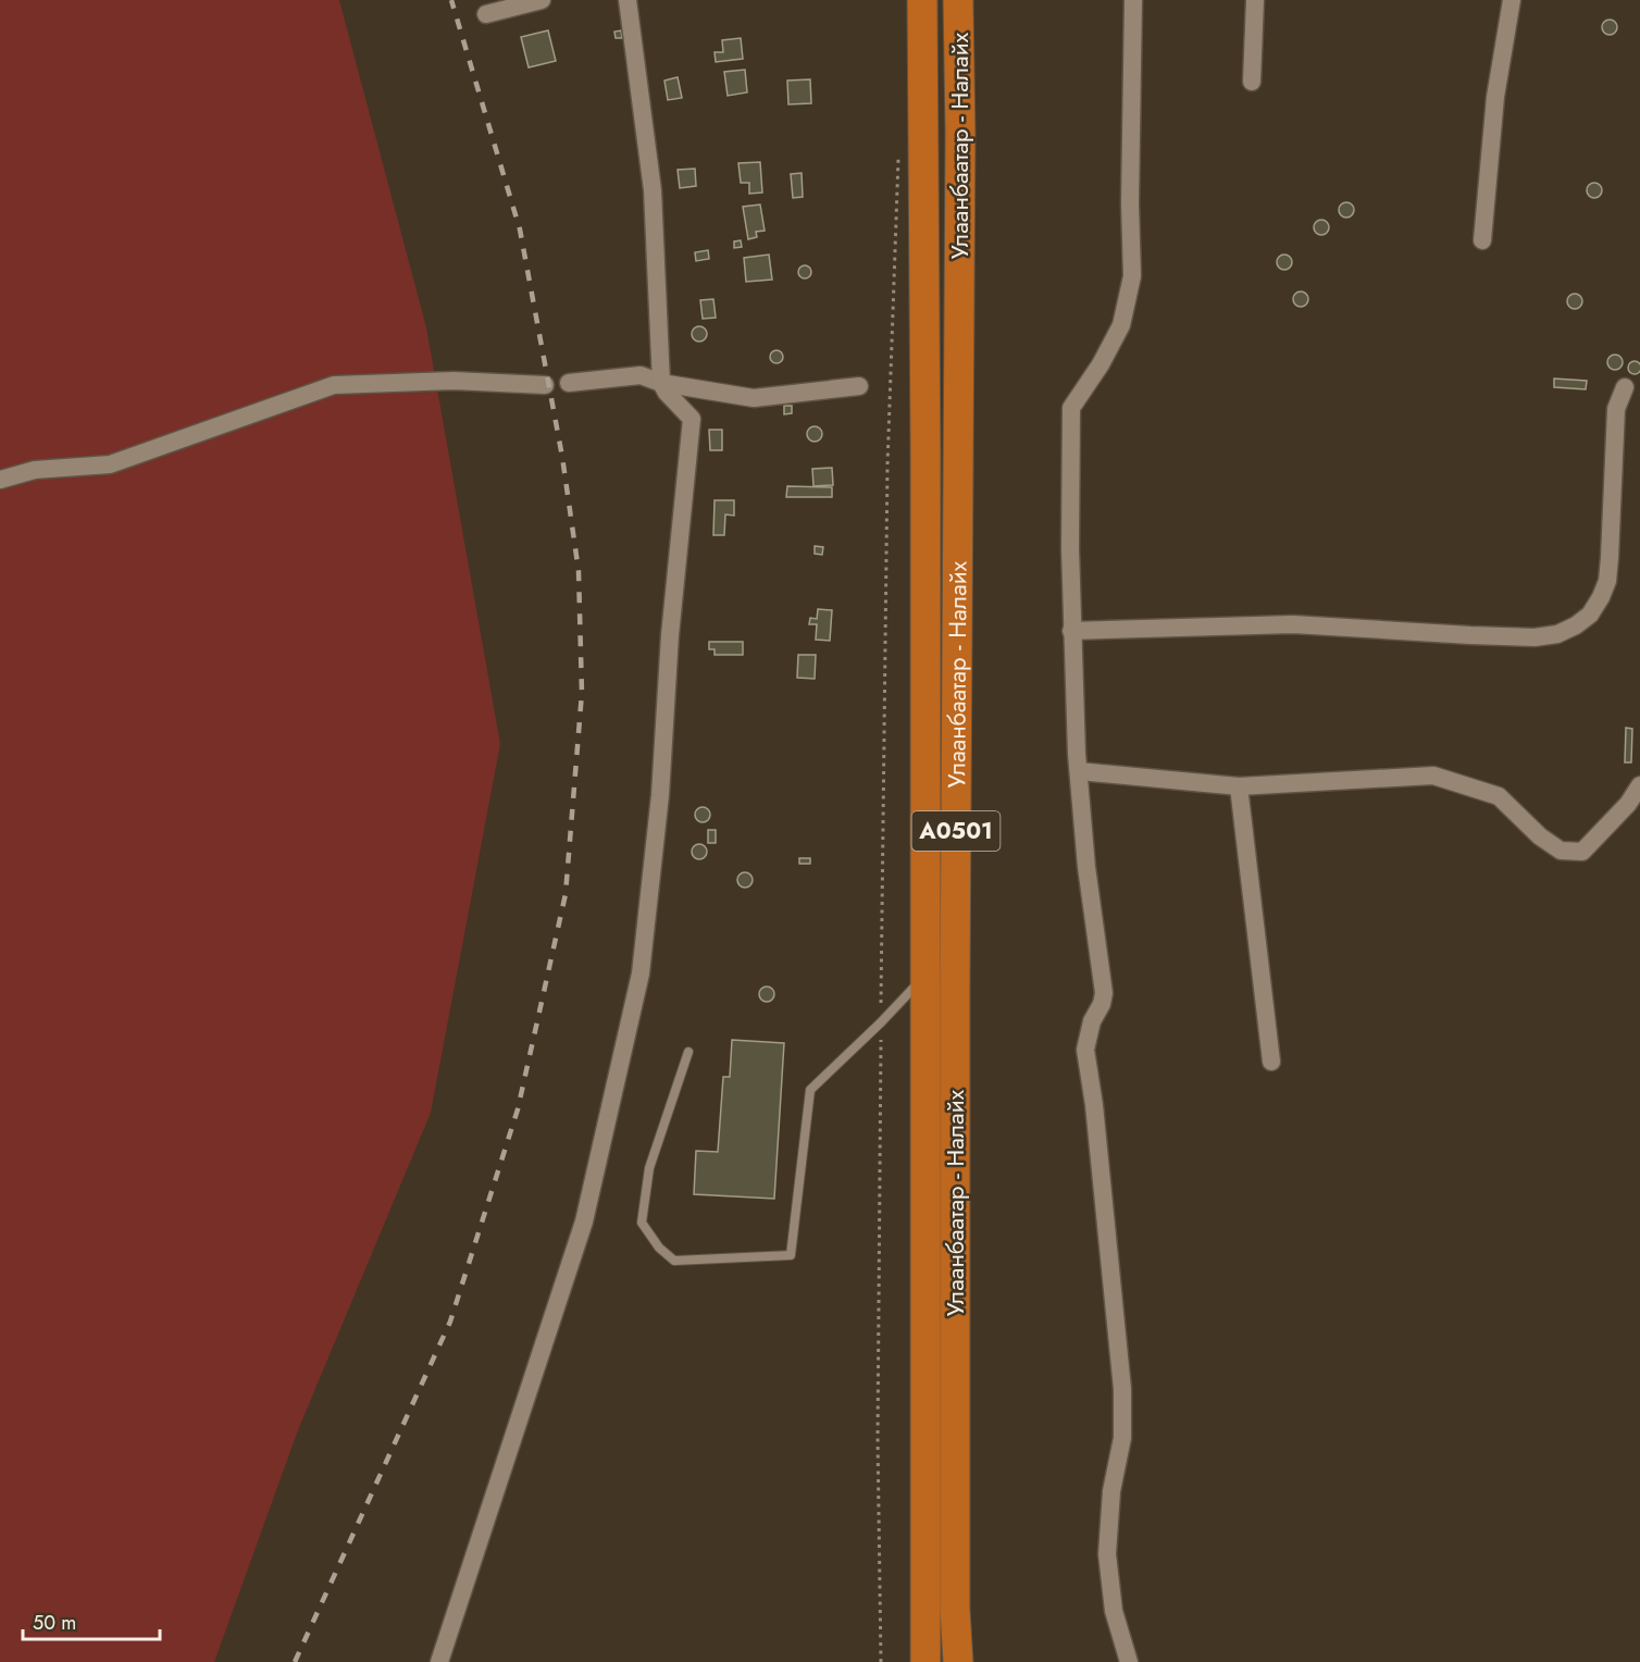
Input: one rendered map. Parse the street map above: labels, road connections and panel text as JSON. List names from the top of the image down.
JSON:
{
  "streets": {
    "highway": ["Улаанбаатар - Налайх", "A0501"]
  },
  "scale_bar": "50 m"
}
